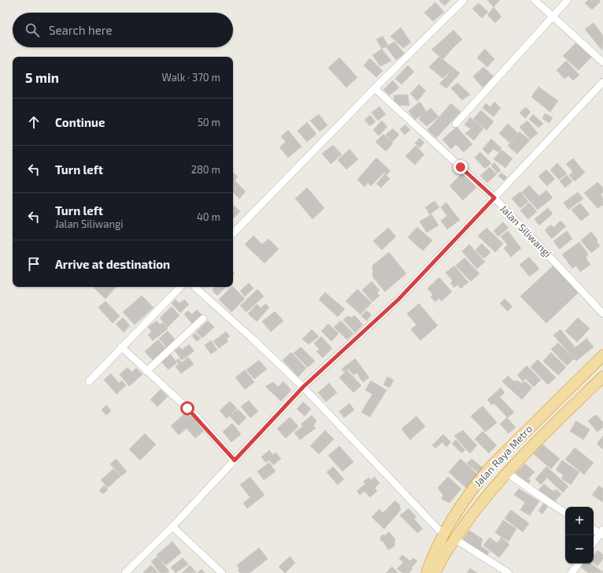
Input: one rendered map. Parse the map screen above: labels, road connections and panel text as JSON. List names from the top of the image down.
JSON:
{
  "streets": {
    "highway": ["Jalan Raya Metro"],
    "street": ["Jalan Siliwangi"]
  },
  "page": {
    "search": "Search here",
    "heading": ["5 min", "Walk · 370 m"],
    "list": [
      ["Continue", "50 m"],
      ["Turn left", "280 m"],
      ["Turn left", "Jalan Siliwangi", "40 m"],
      "Arrive at destination"
    ],
    "map_buttons": ["+", "−"]
  }
}
